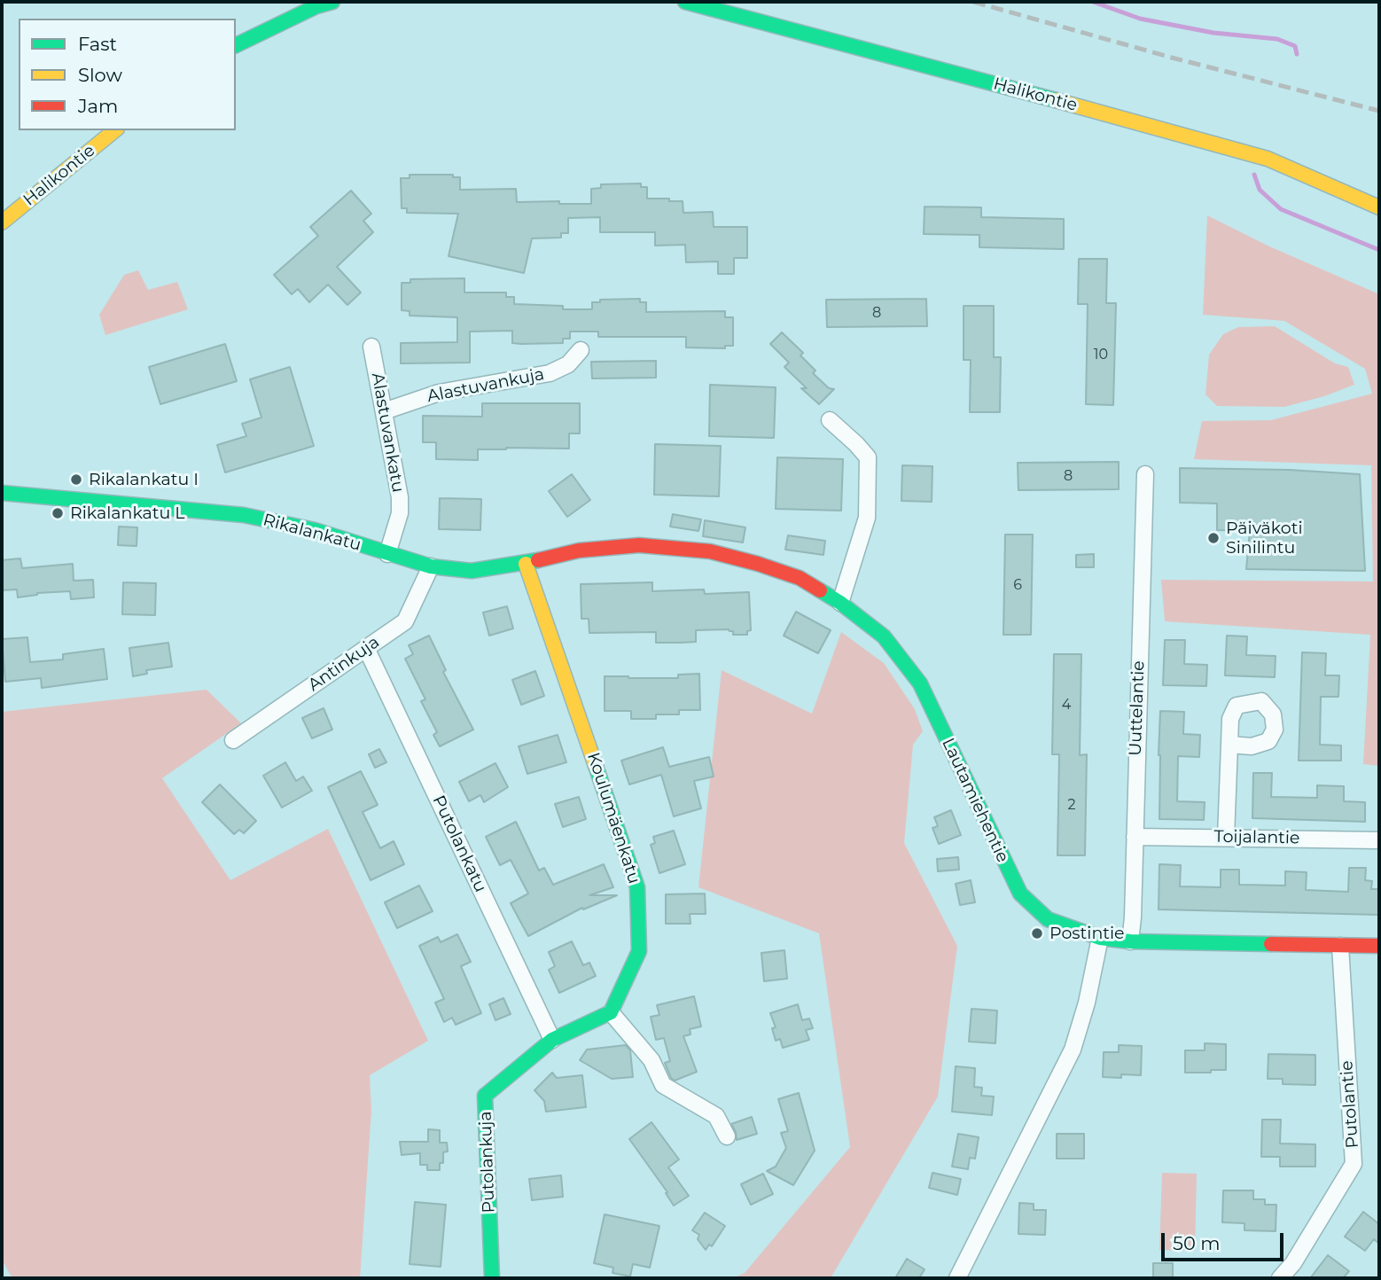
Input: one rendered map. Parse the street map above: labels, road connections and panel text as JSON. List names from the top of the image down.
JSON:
{
  "streets": {
    "street": [
      "Halikontie",
      "Alastuvankuja",
      "Alastuvankatu",
      "Rikalankatu",
      "Antinkuja",
      "Uuttelantie",
      "Lautamiehentie",
      "Koulumäenkatu",
      "Toijalantie",
      "Putolankatu",
      "Putolantie",
      "Putolankuja"
    ]
  },
  "crossings": [
    ["Alastuvankuja", "Alastuvankatu"],
    ["Alastuvankatu", "Rikalankatu"],
    ["Rikalankatu", "Antinkuja"],
    ["Rikalankatu", "Lautamiehentie"],
    ["Rikalankatu", "Koulumäenkatu"],
    ["Antinkuja", "Putolankatu"],
    ["Uuttelantie", "Lautamiehentie"],
    ["Uuttelantie", "Toijalantie"],
    ["Lautamiehentie", "Putolantie"],
    ["Putolankatu", "Putolankuja"]
  ],
  "places": [
    "Rikalankatu I",
    "Rikalankatu L",
    "Päiväkoti Sinilintu",
    "Postintie"
  ],
  "house_numbers": [
    "8",
    "10",
    "8",
    "6",
    "4",
    "2"
  ],
  "legend": ["Fast", "Slow", "Jam"],
  "scale_bar": "50 m"
}
